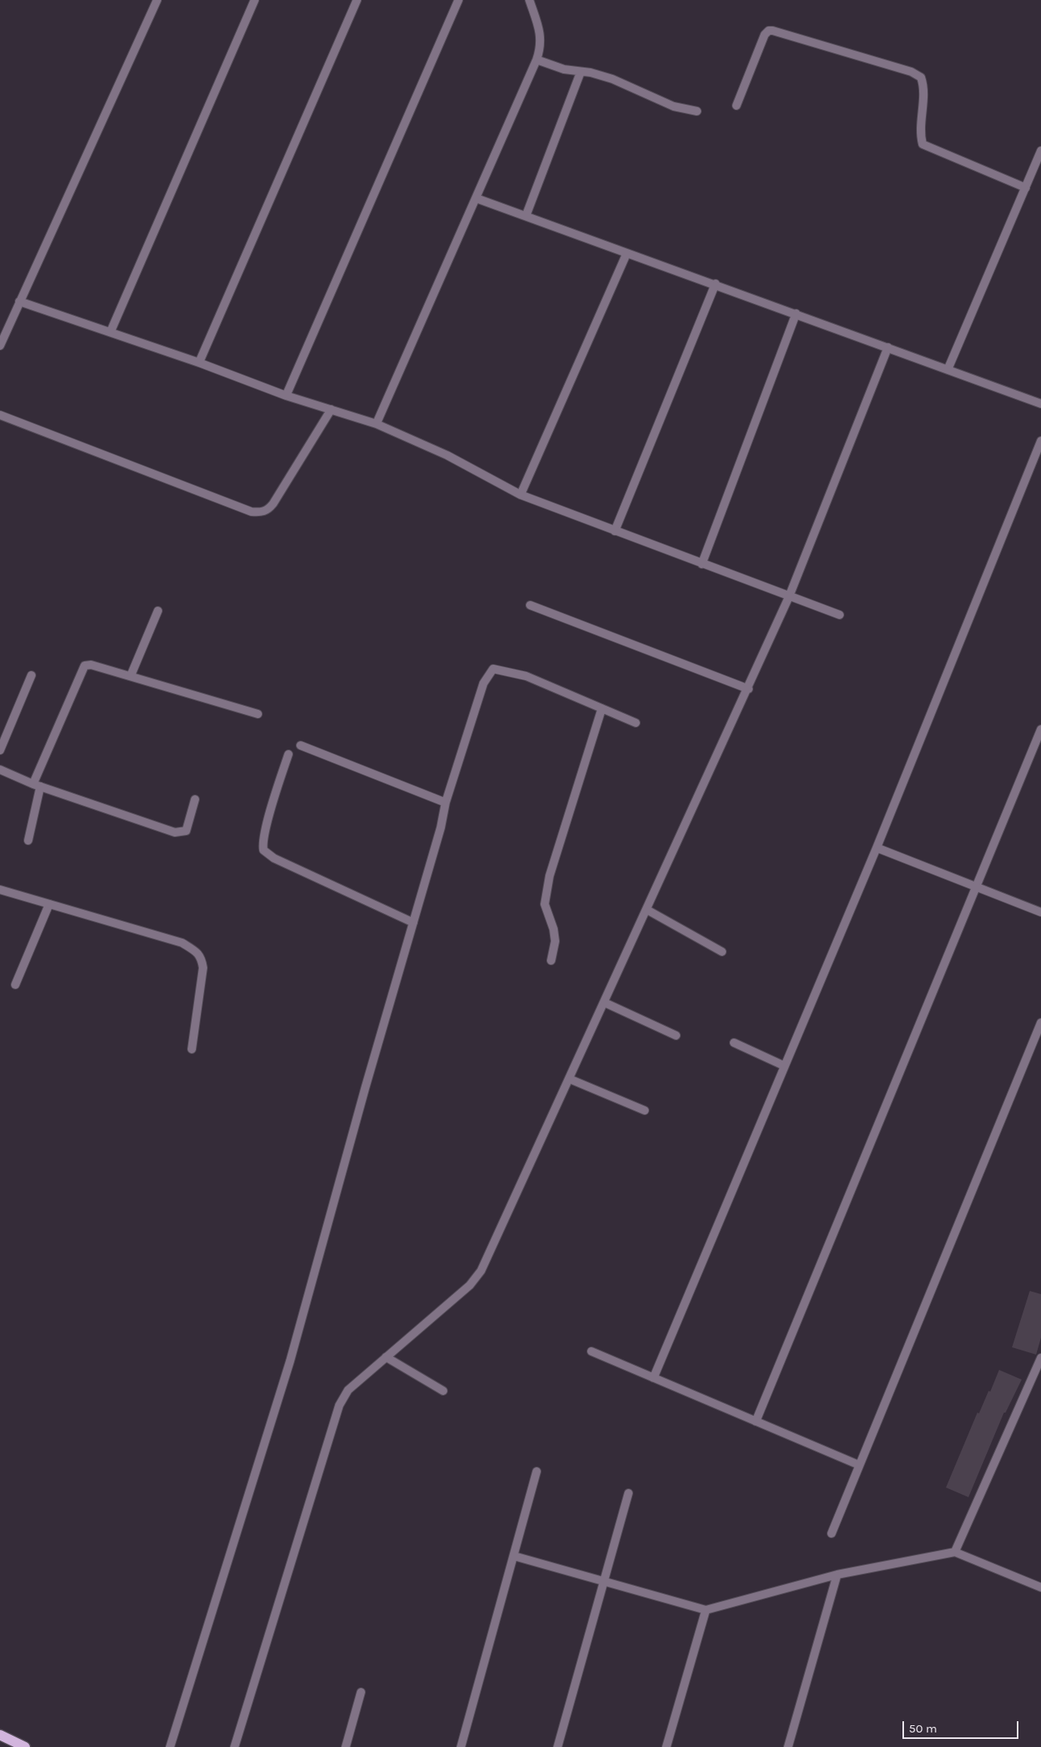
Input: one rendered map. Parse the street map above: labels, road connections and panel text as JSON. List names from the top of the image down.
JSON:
{
  "scale_bar": "50 m"
}
